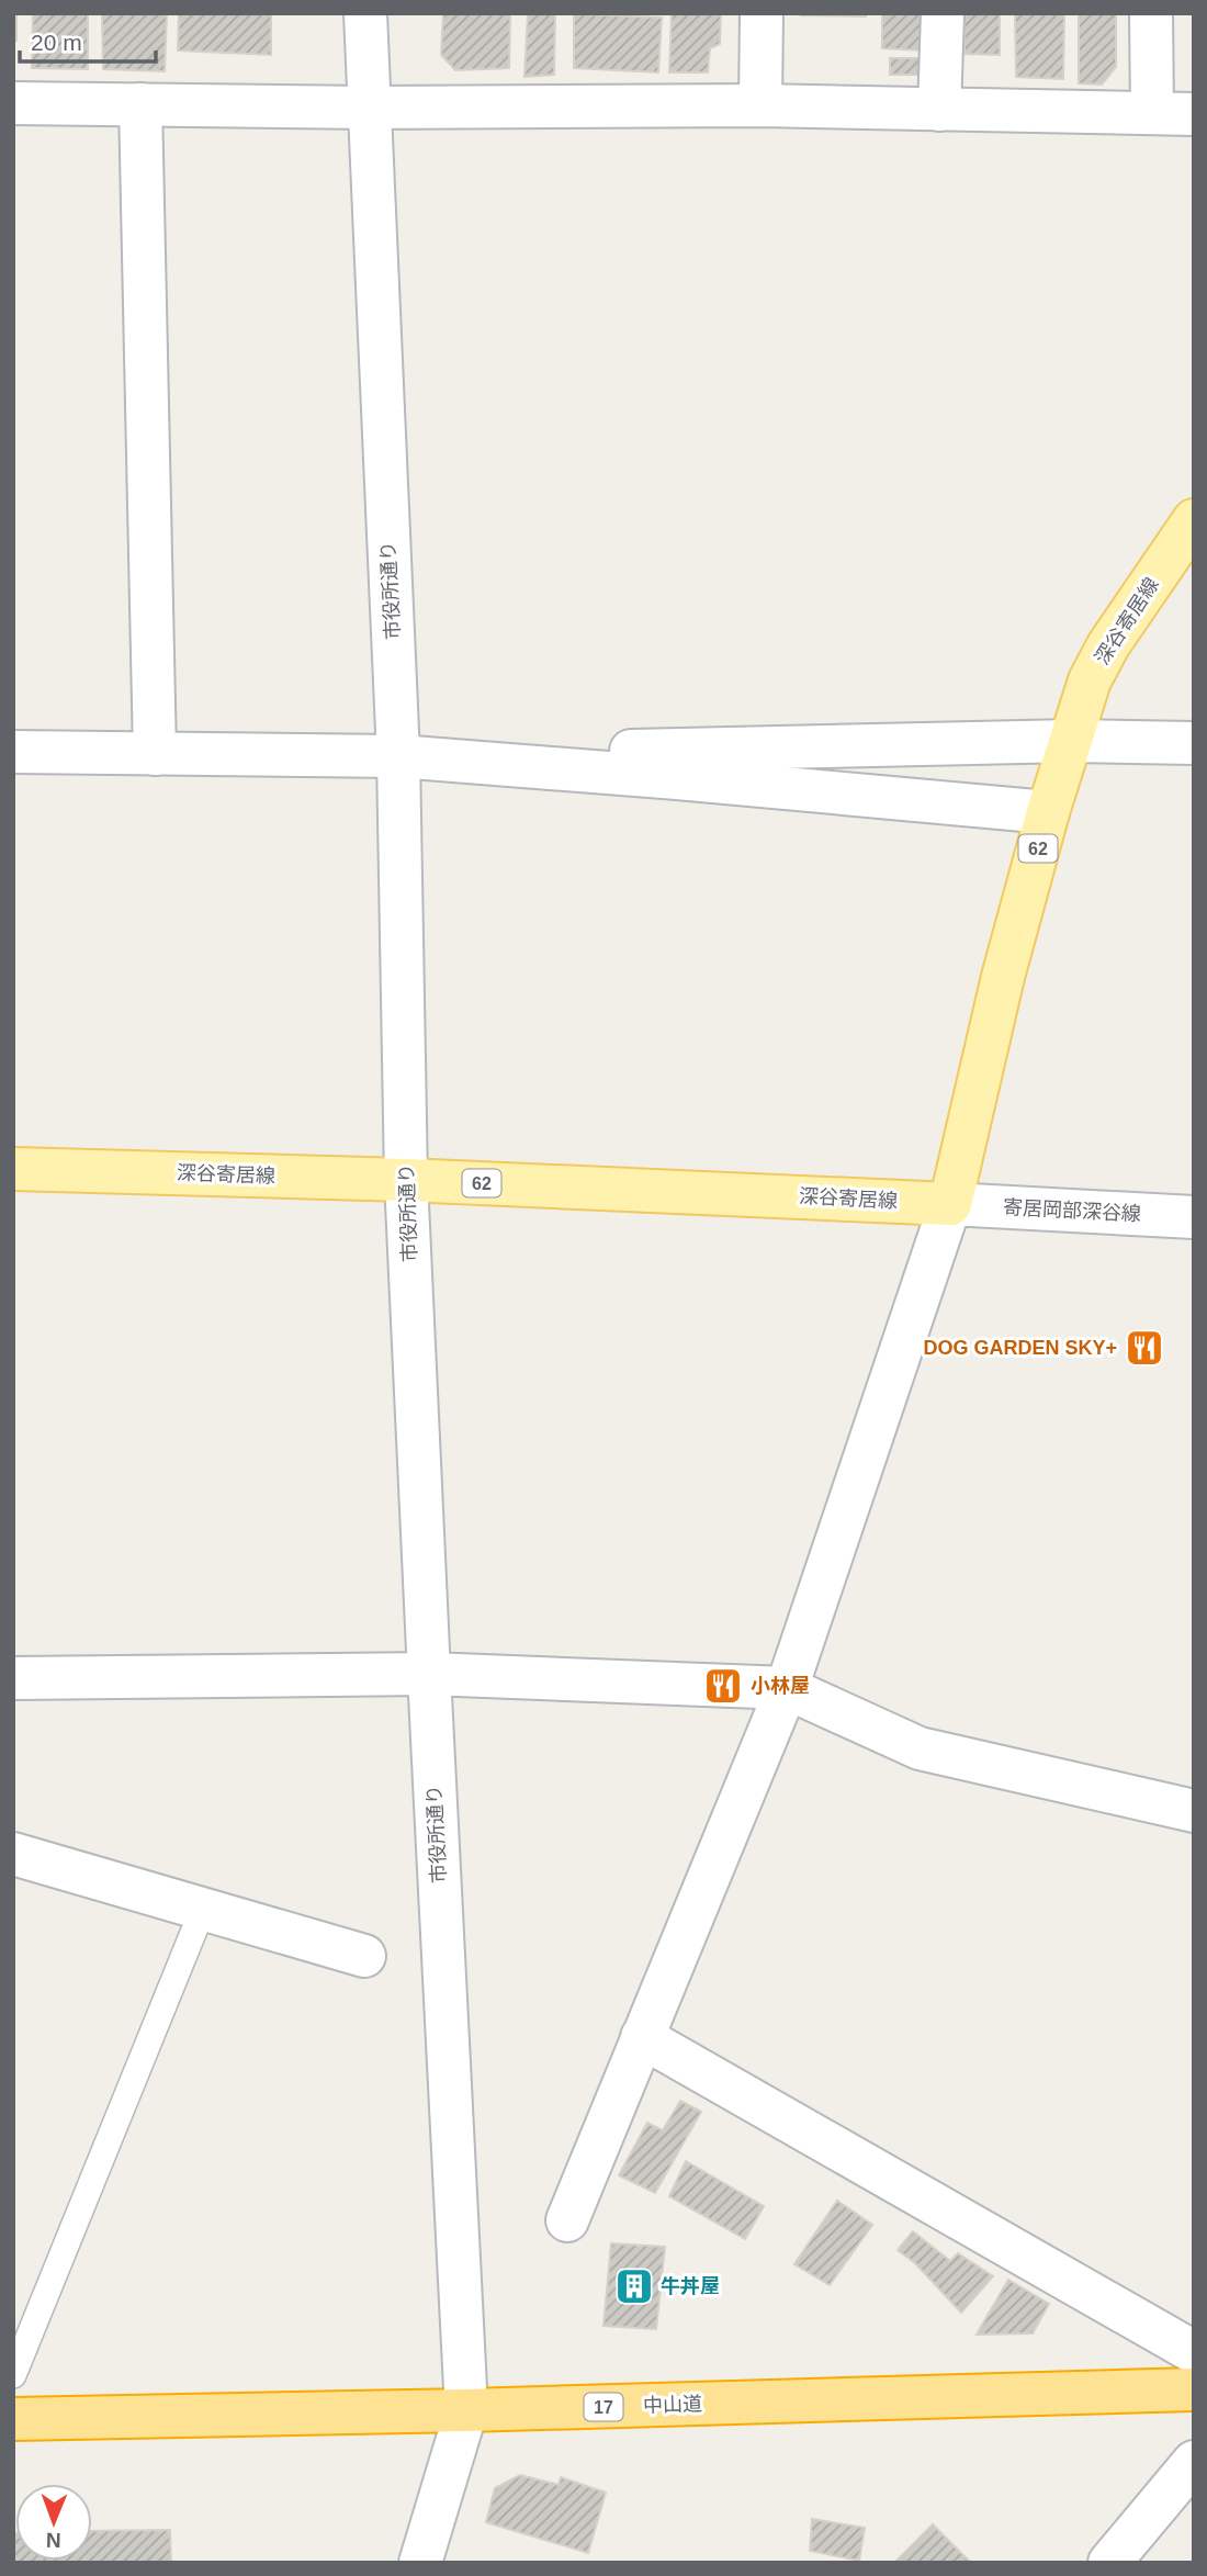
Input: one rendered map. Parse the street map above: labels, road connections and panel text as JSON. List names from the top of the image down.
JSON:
{
  "streets": {
    "highway": ["中山道", "17"],
    "main road": ["深谷寄居線", "62"],
    "street": ["市役所通り", "寄居岡部深谷線"]
  },
  "crossings": [
    ["市役所通り", "深谷寄居線"],
    ["市役所通り", "中山道"],
    ["深谷寄居線", "寄居岡部深谷線"]
  ],
  "places": {
    "restaurant": ["DOG GARDEN SKY+", "小林屋"],
    "building": ["牛丼屋"]
  },
  "scale_bar": "20 m",
  "north": "bottom"
}
